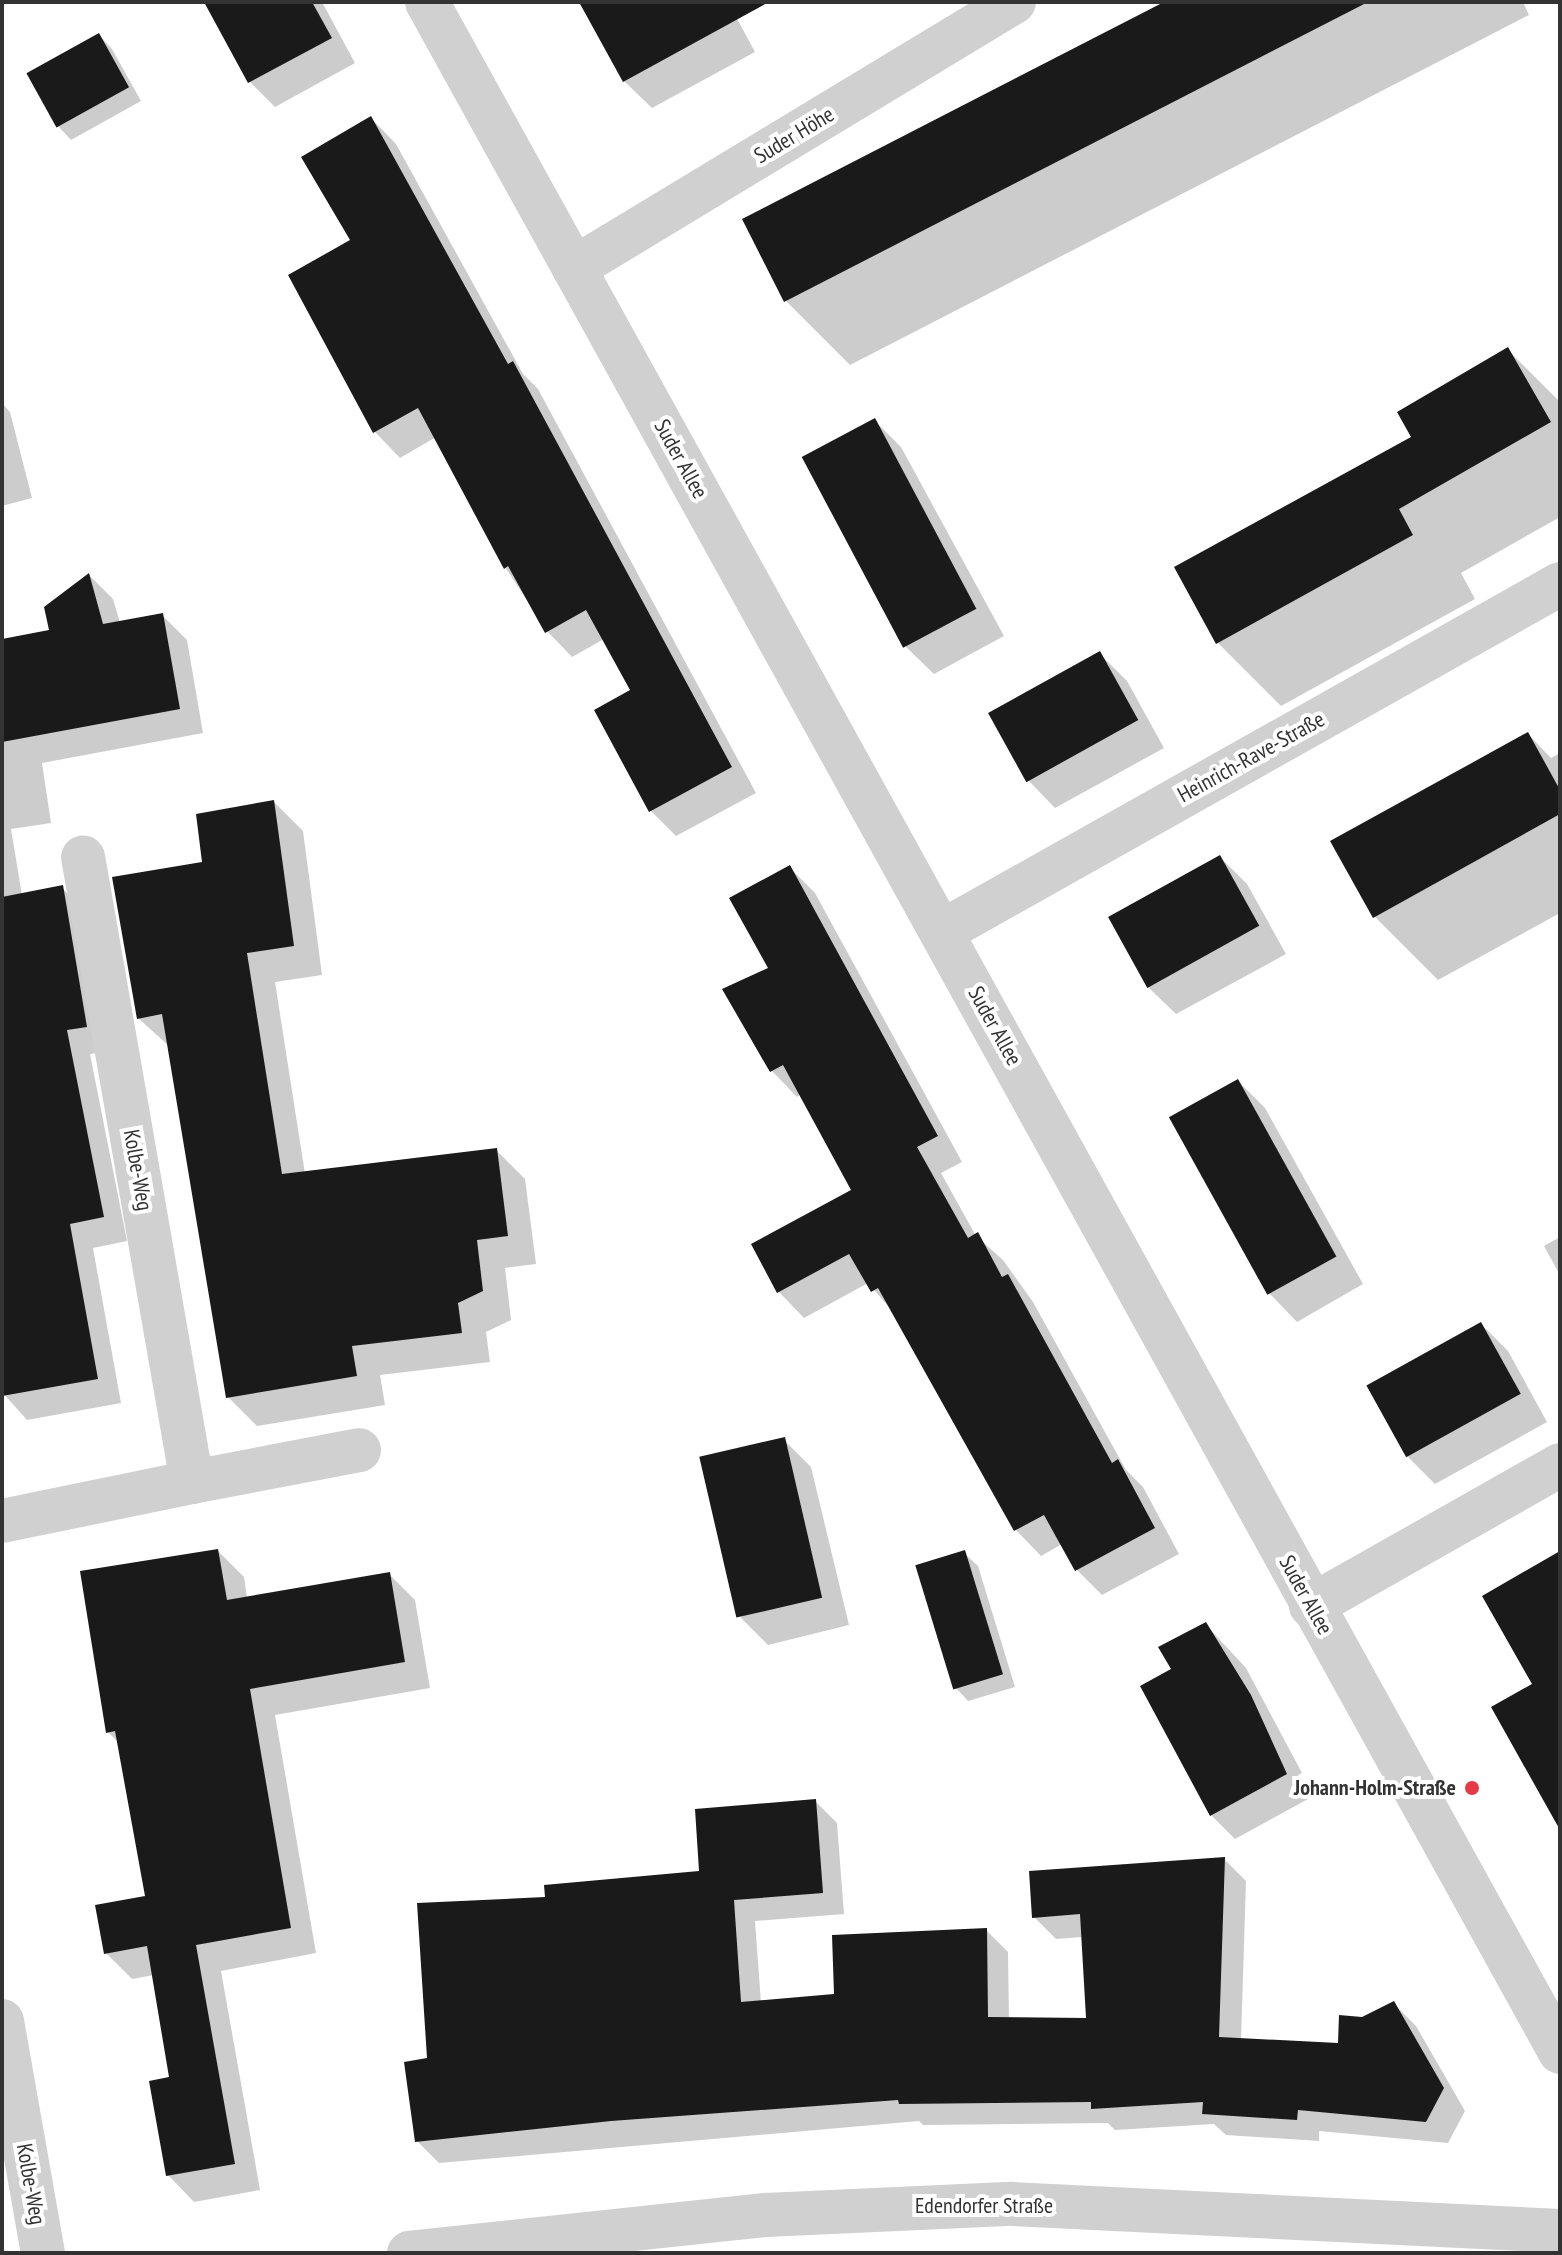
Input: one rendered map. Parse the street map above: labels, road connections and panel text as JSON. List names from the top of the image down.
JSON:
{
  "streets": {
    "street": [
      "Suder Höhe",
      "Suder Allee",
      "Heinrich-Rave-Straße",
      "Kolbe-Weg",
      "Edendorfer Straße"
    ]
  },
  "crossings": [
    ["Suder Höhe", "Suder Allee"],
    ["Suder Allee", "Heinrich-Rave-Straße"]
  ],
  "places": ["Johann-Holm-Straße"]
}
